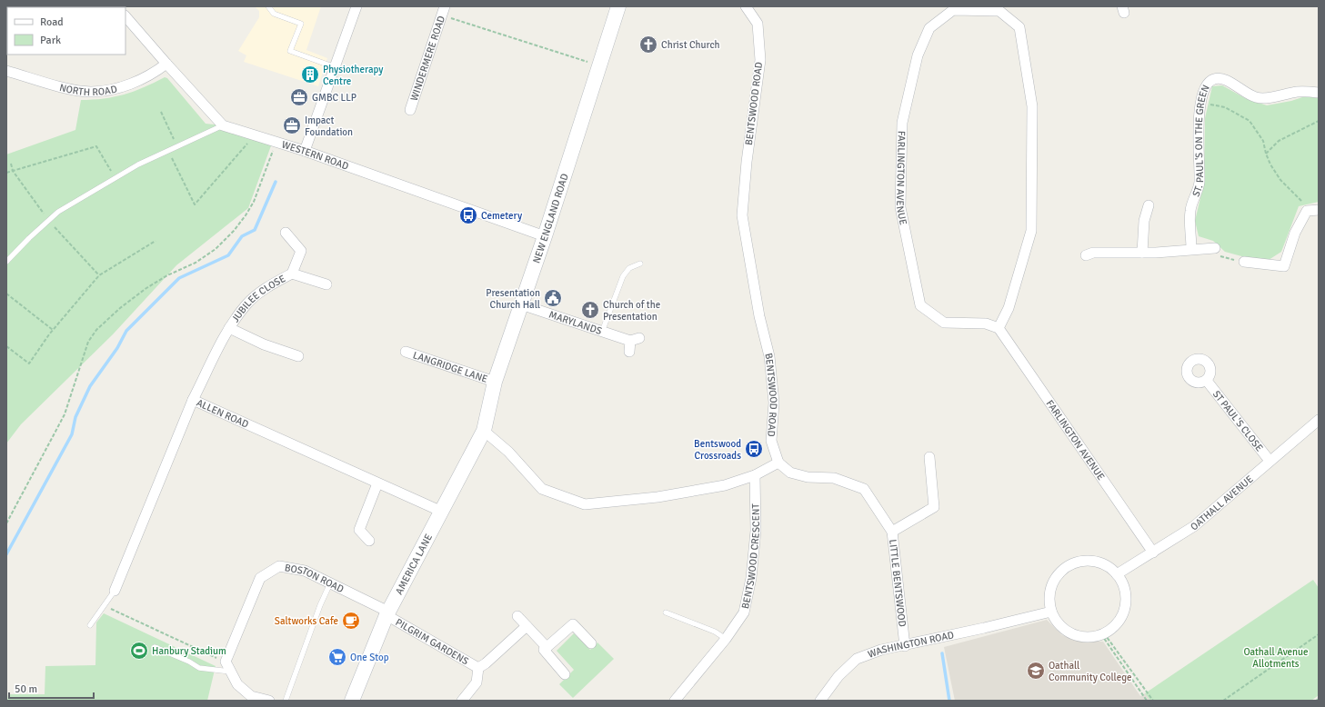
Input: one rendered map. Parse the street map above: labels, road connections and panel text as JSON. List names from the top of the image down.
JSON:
{
  "streets": {
    "street": [
      "WINDERMERE ROAD",
      "NORTH ROAD",
      "BENTSWOOD ROAD",
      "ST. PAUL'S ON THE GREEN",
      "WESTERN ROAD",
      "FARLINGTON AVENUE",
      "NEW ENGLAND ROAD",
      "JUBILEE CLOSE",
      "MARYLANDS",
      "LANGRIDGE LANE",
      "ALLEN ROAD",
      "ST PAUL'S CLOSE",
      "OATHALL AVENUE",
      "BENTSWOOD CRESCENT",
      "AMERICA LANE",
      "BOSTON ROAD",
      "LITTLE BENTSWOOD",
      "PILGRIM GARDENS",
      "WASHINGTON ROAD"
    ]
  },
  "crossings": [
    ["BENTSWOOD ROAD", "LITTLE BENTSWOOD"],
    ["WESTERN ROAD", "NEW ENGLAND ROAD"],
    ["FARLINGTON AVENUE", "OATHALL AVENUE"],
    ["NEW ENGLAND ROAD", "MARYLANDS"],
    ["NEW ENGLAND ROAD", "LANGRIDGE LANE"],
    ["NEW ENGLAND ROAD", "AMERICA LANE"],
    ["JUBILEE CLOSE", "ALLEN ROAD"],
    ["ALLEN ROAD", "AMERICA LANE"],
    ["ST PAUL'S CLOSE", "OATHALL AVENUE"],
    ["OATHALL AVENUE", "WASHINGTON ROAD"],
    ["AMERICA LANE", "BOSTON ROAD"],
    ["AMERICA LANE", "PILGRIM GARDENS"],
    ["BOSTON ROAD", "PILGRIM GARDENS"],
    ["LITTLE BENTSWOOD", "WASHINGTON ROAD"]
  ],
  "parks": ["Oathall Avenue Allotments"],
  "places": {
    "church": ["Christ Church", "Church of the Presentation"],
    "building": ["Physiotherapy Centre"],
    "office": ["GMBC LLP", "Impact Foundation"],
    "bus stop": ["Cemetery", "Bentswood Crossroads"],
    "public building": ["Presentation Church Hall"],
    "cafe": ["Saltworks Cafe"],
    "sports": ["Hanbury Stadium"],
    "supermarket": ["One Stop"],
    "school or university": ["Oathall Community College"]
  },
  "legend": ["Road", "Park"],
  "scale_bar": "50 m"
}
